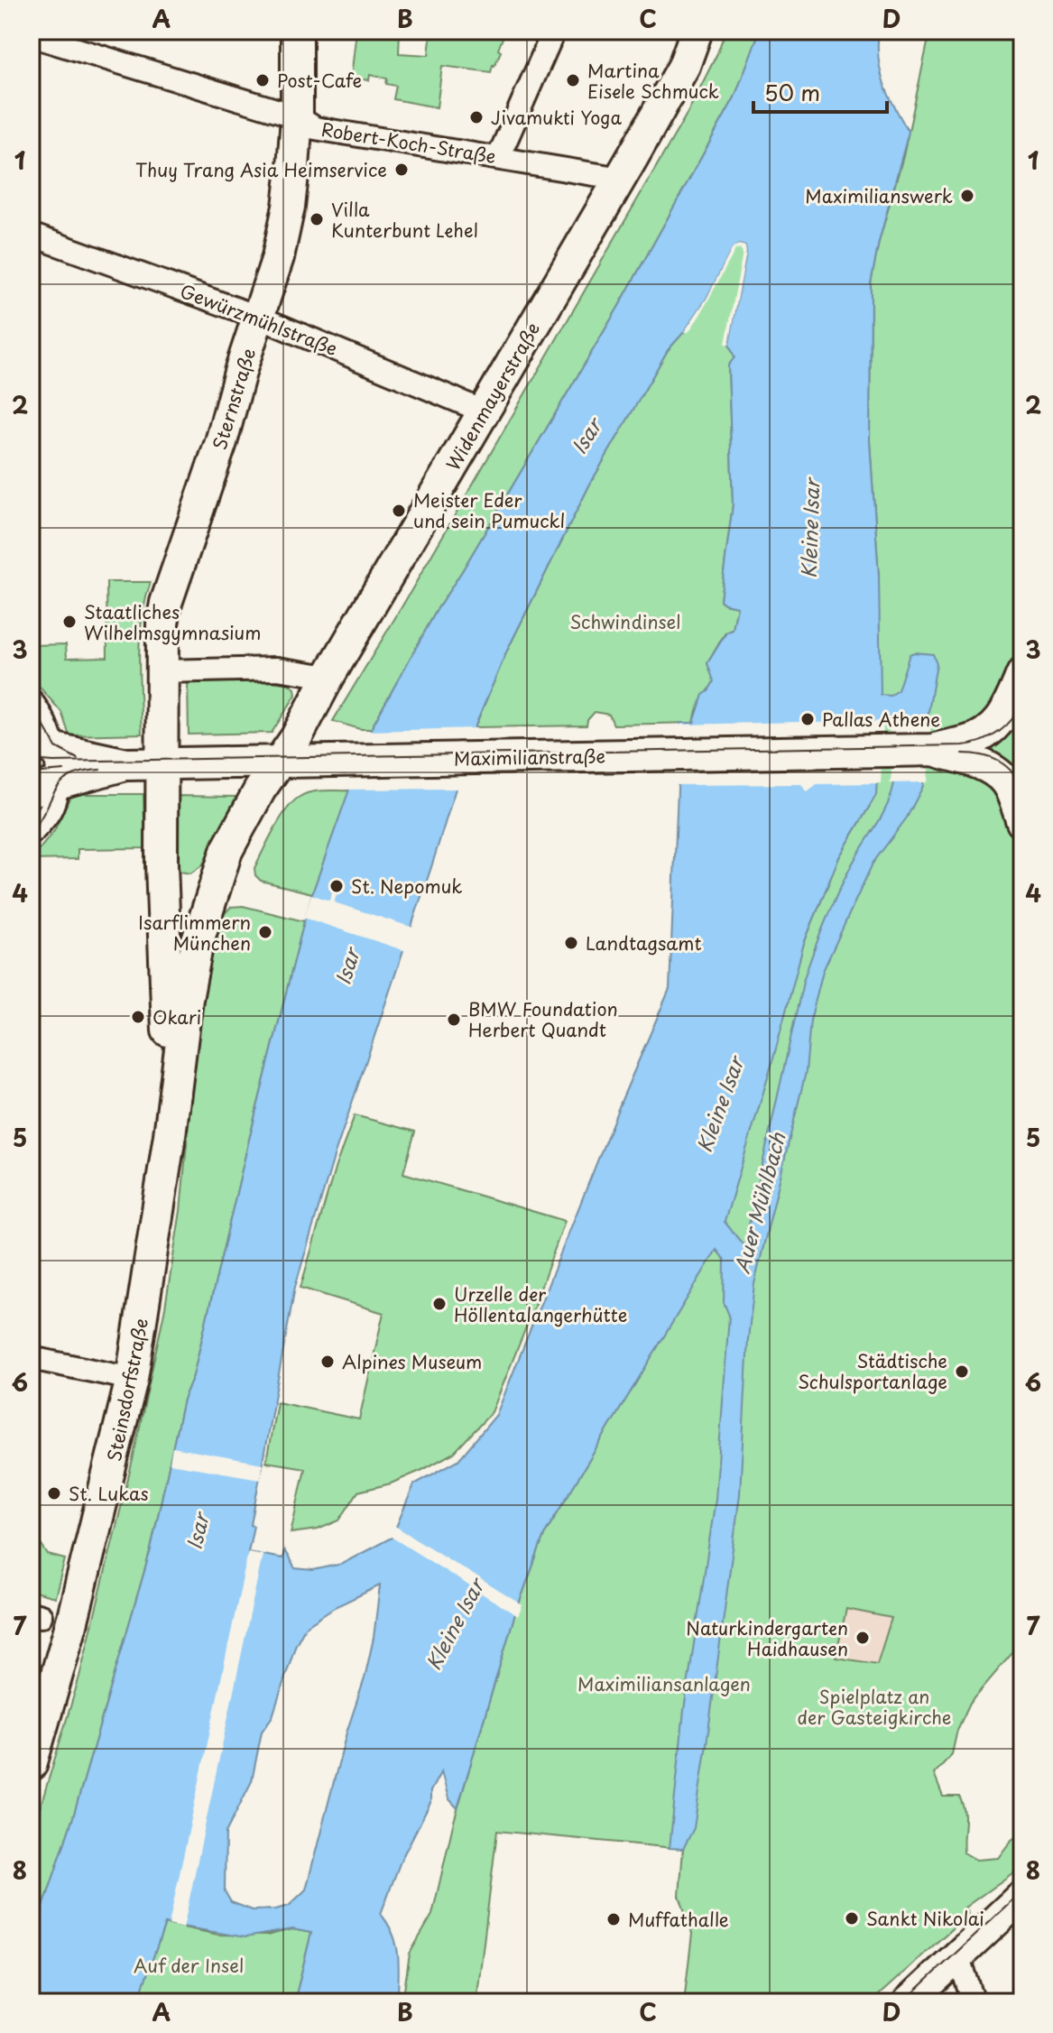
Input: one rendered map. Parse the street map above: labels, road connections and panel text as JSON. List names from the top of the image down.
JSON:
{
  "streets": {
    "main road": [
      "Widenmayerstraße",
      "Sternstraße",
      "Maximilianstraße",
      "Steinsdorfstraße"
    ],
    "street": ["Robert-Koch-Straße", "Gewürzmühlstraße"]
  },
  "crossings": [
    ["Robert-Koch-Straße", "Widenmayerstraße"],
    ["Robert-Koch-Straße", "Sternstraße"],
    ["Gewürzmühlstraße", "Widenmayerstraße"],
    ["Gewürzmühlstraße", "Sternstraße"],
    ["Widenmayerstraße", "Maximilianstraße"],
    ["Widenmayerstraße", "Steinsdorfstraße"],
    ["Sternstraße", "Maximilianstraße"],
    ["Sternstraße", "Steinsdorfstraße"],
    ["Maximilianstraße", "Steinsdorfstraße"]
  ],
  "water": ["Isar", "Kleine Isar", "Auer Mühlbach"],
  "parks": [
    "Schwindinsel",
    "Maximiliansanlagen",
    "Spielplatz an der Gasteigkirche",
    "Auf der Insel"
  ],
  "places": [
    "Post-Cafe",
    "Martina Eisele Schmuck",
    "Jivamukti Yoga",
    "Thuy Trang Asia Heimservice",
    "Maximilianswerk",
    "Villa Kunterbunt Lehel",
    "Meister Eder und sein Pumuckl",
    "Staatliches Wilhelmsgymnasium",
    "Pallas Athene",
    "St. Nepomuk",
    "Isarflimmern München",
    "Landtagsamt",
    "Okari",
    "BMW Foundation Herbert Quandt",
    "Urzelle der Höllentalangerhütte",
    "Alpines Museum",
    "Städtische Schulsportanlage",
    "St. Lukas",
    "Naturkindergarten Haidhausen",
    "Sankt Nikolai",
    "Muffathalle"
  ],
  "scale_bar": "50 m",
  "grid": {
    "columns": [
      "A",
      "B",
      "C",
      "D"
    ],
    "rows": [
      "1",
      "2",
      "3",
      "4",
      "5",
      "6",
      "7",
      "8"
    ]
  }
}
